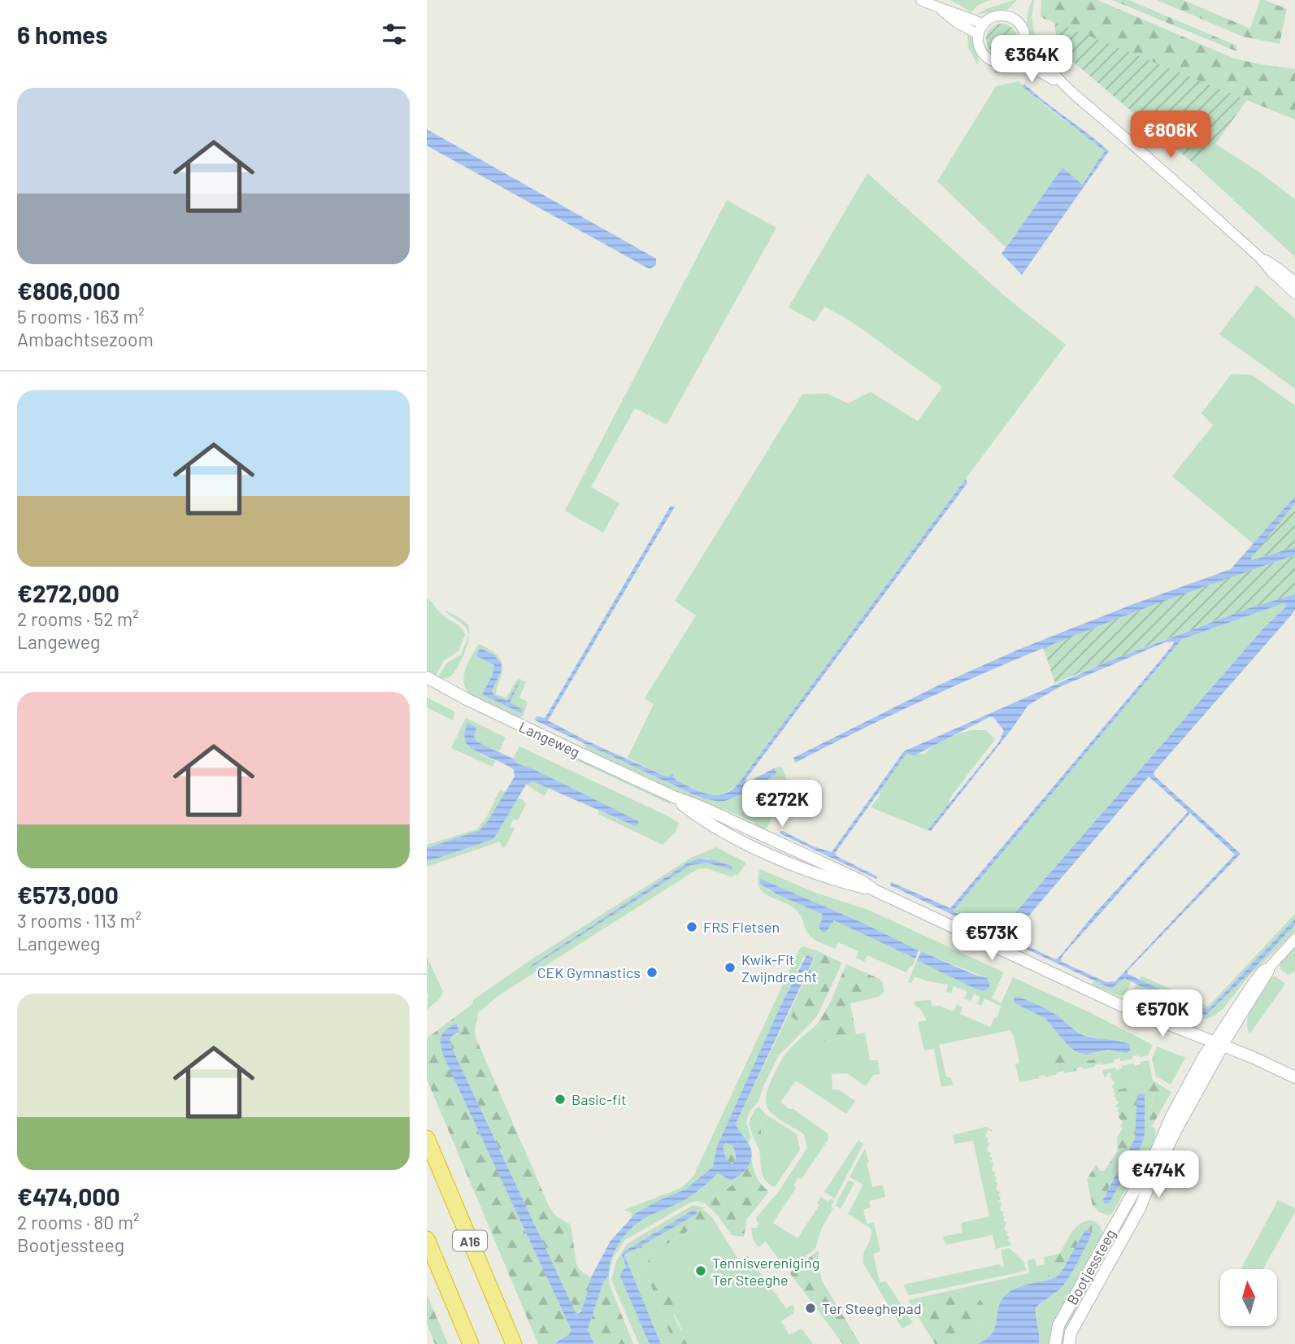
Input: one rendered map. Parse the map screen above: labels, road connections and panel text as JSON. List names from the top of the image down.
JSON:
{
  "streets": {
    "highway": ["A16"],
    "main road": ["Langeweg", "Bootjessteeg"]
  },
  "crossings": [
    ["Langeweg", "Bootjessteeg"]
  ],
  "places": [
    "FRS Fietsen",
    "Kwik-Fit Zwijndrecht",
    "CEK Gymnastics",
    "Basic-fit",
    "Tennisvereniging Ter Steeghe",
    "Ter Steeghepad"
  ],
  "north": "top",
  "page": {
    "heading": "6 homes",
    "price": [
      "€364K",
      "€806K",
      "€272K",
      "€573K",
      "€570K",
      "€474K"
    ],
    "list": [
      {
        "name": "€806,000",
        "note": "5 rooms · 163 m² · Ambachtsezoom"
      },
      {
        "name": "€272,000",
        "note": "2 rooms · 52 m² · Langeweg"
      },
      {
        "name": "€573,000",
        "note": "3 rooms · 113 m² · Langeweg"
      },
      {
        "name": "€474,000",
        "note": "2 rooms · 80 m² · Bootjessteeg"
      }
    ]
  }
}
